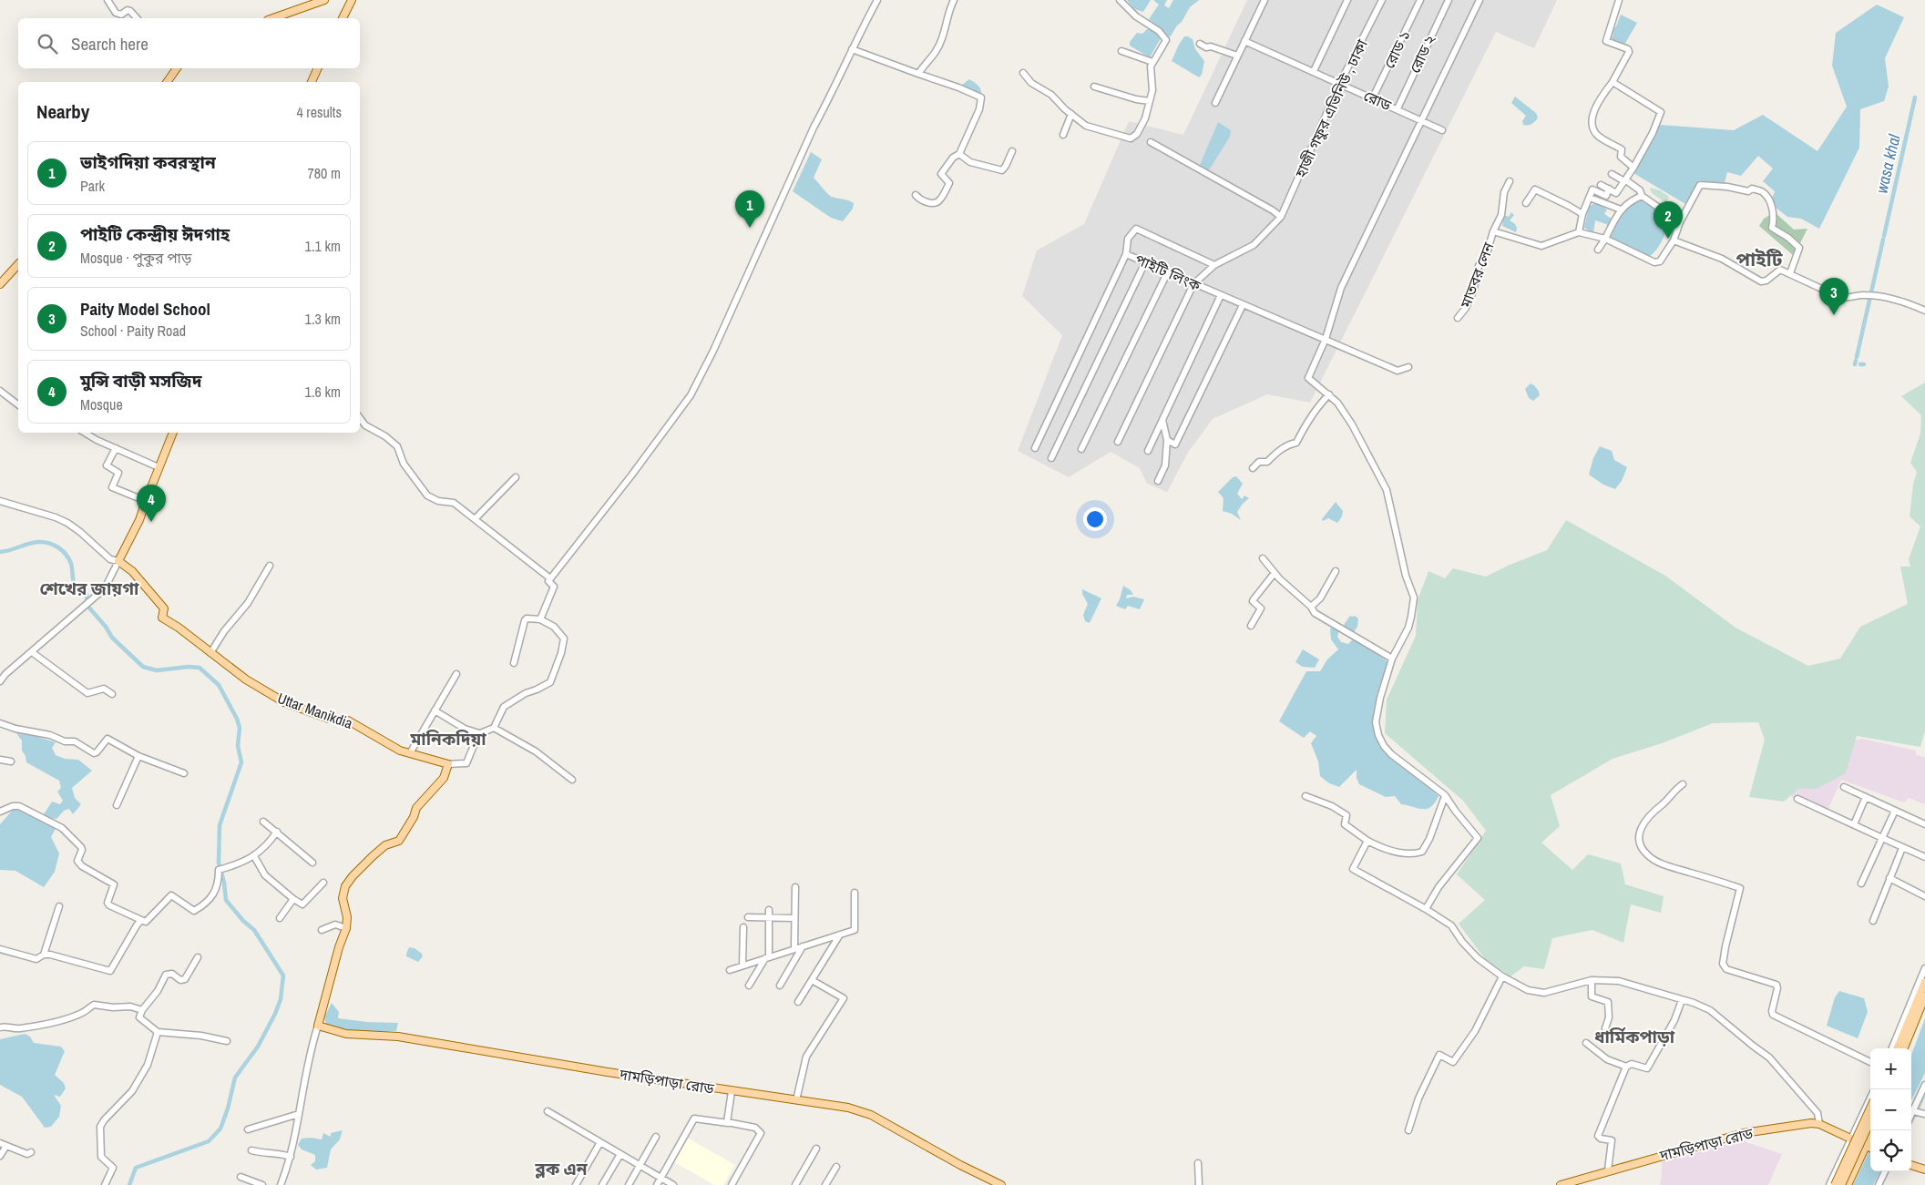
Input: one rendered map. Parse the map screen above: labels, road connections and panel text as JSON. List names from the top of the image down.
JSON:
{
  "streets": {
    "main road": ["Uttar Manikdia", "দামড়িপাড়া রোড"],
    "street": [
      "রোড ১",
      "রোড ২",
      "রোড",
      "হাজী গফুর এভিনিউ , ঢাকা",
      "পাইটি লিংক",
      "মাতবর লেন"
    ]
  },
  "crossings": [
    ["রোড ১", "রোড"],
    ["রোড ২", "রোড"],
    ["রোড", "হাজী গফুর এভিনিউ , ঢাকা"]
  ],
  "districts": [
    "পাইটি",
    "শেখের জায়গা",
    "মানিকদিয়া",
    "ধার্মিকপাড়া",
    "ব্লক এন"
  ],
  "water": ["wasa khal"],
  "page": {
    "search": "Search here",
    "heading": ["Nearby", "4 results"],
    "list": [
      {
        "mark": "1",
        "name": "ভাইগদিয়া কবরস্থান",
        "note": "Park",
        "value": "780 m"
      },
      {
        "mark": "2",
        "name": "পাইটি কেন্দ্রীয় ঈদগাহ",
        "note": "Mosque · পুকুর পাড়",
        "value": "1.1 km"
      },
      {
        "mark": "3",
        "name": "Paity Model School",
        "note": "School · Paity Road",
        "value": "1.3 km"
      },
      {
        "mark": "4",
        "name": "মুন্সি বাড়ী মসজিদ",
        "note": "Mosque",
        "value": "1.6 km"
      }
    ],
    "pins": [
      "1",
      "2",
      "3",
      "4"
    ],
    "map_buttons": ["+", "−"]
  }
}
